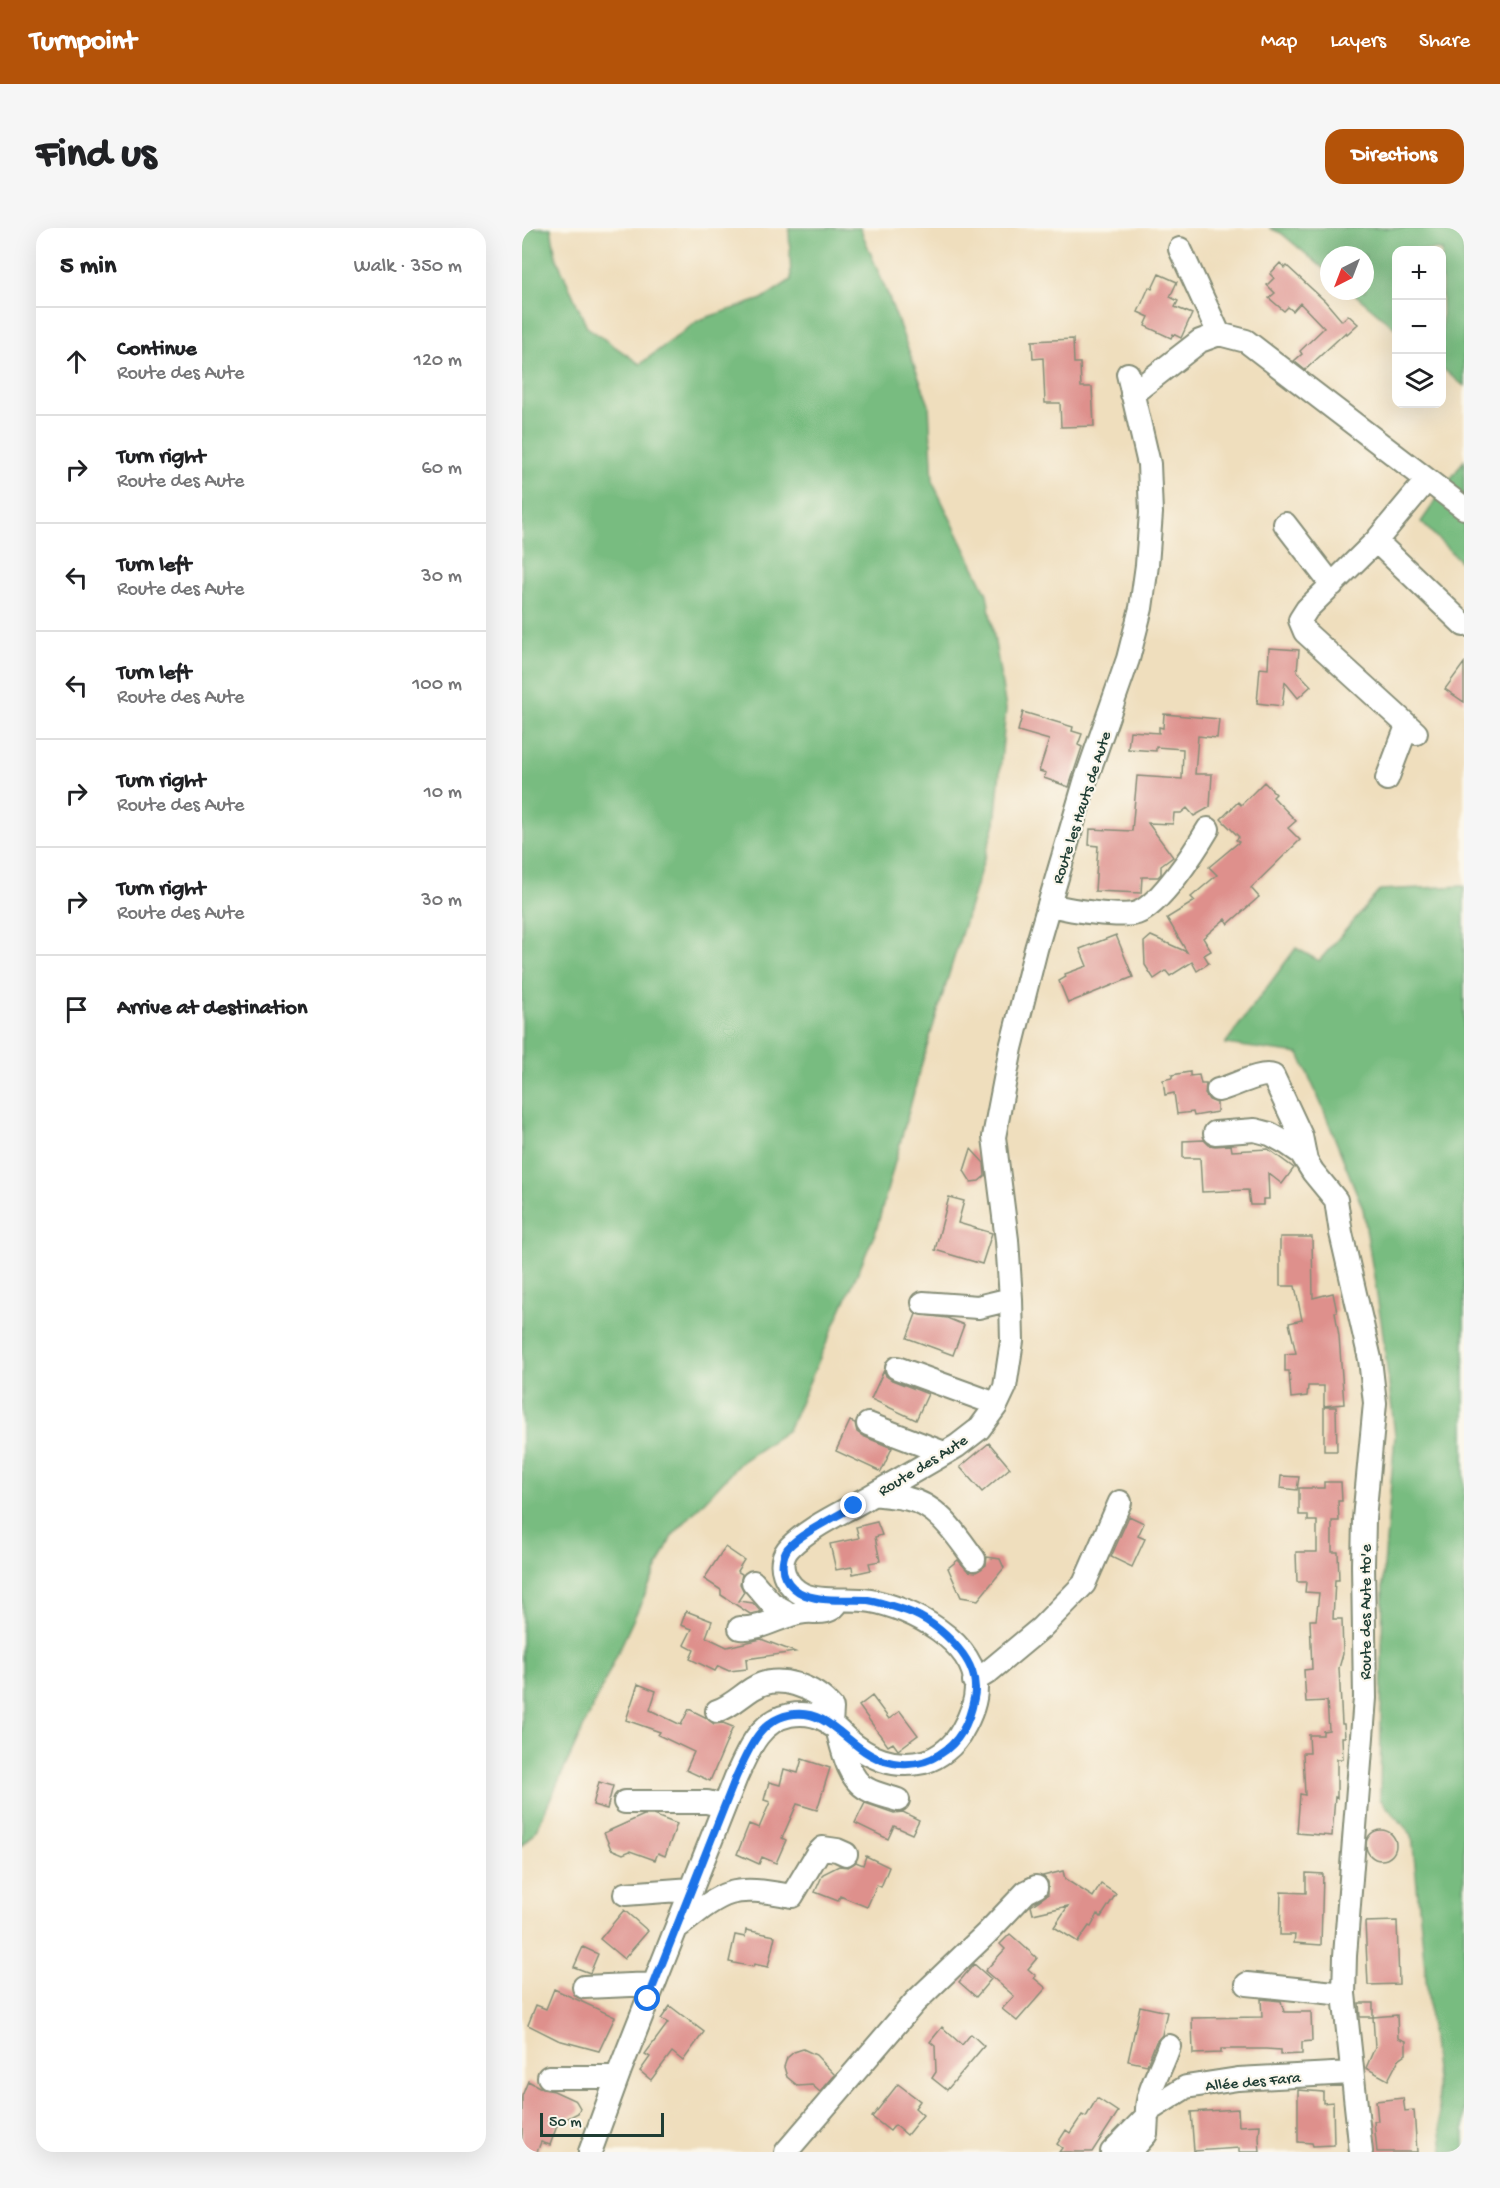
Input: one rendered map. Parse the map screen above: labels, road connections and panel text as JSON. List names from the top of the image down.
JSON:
{
  "streets": {
    "street": [
      "Route les Hauts de Aute",
      "Route des Aute",
      "Route des Aute Ho'e",
      "Allée des Fara"
    ]
  },
  "crossings": [
    ["Route les Hauts de Aute", "Route des Aute"],
    ["Route des Aute Ho'e", "Allée des Fara"]
  ],
  "scale_bar": "50 m",
  "north": "bottom left",
  "page": {
    "header": "Turnpoint",
    "nav": ["Map", "Layers", "Share"],
    "buttons": "Directions",
    "title": "Find us",
    "heading": ["5 min", "Walk · 350 m"],
    "map_buttons": ["+", "−"],
    "list": [
      ["Continue", "Route des Aute", "120 m"],
      ["Turn right", "Route des Aute", "60 m"],
      ["Turn left", "Route des Aute", "30 m"],
      ["Turn left", "Route des Aute", "100 m"],
      ["Turn right", "Route des Aute", "10 m"],
      ["Turn right", "Route des Aute", "30 m"],
      "Arrive at destination"
    ],
    "scale": "50 m"
  }
}
